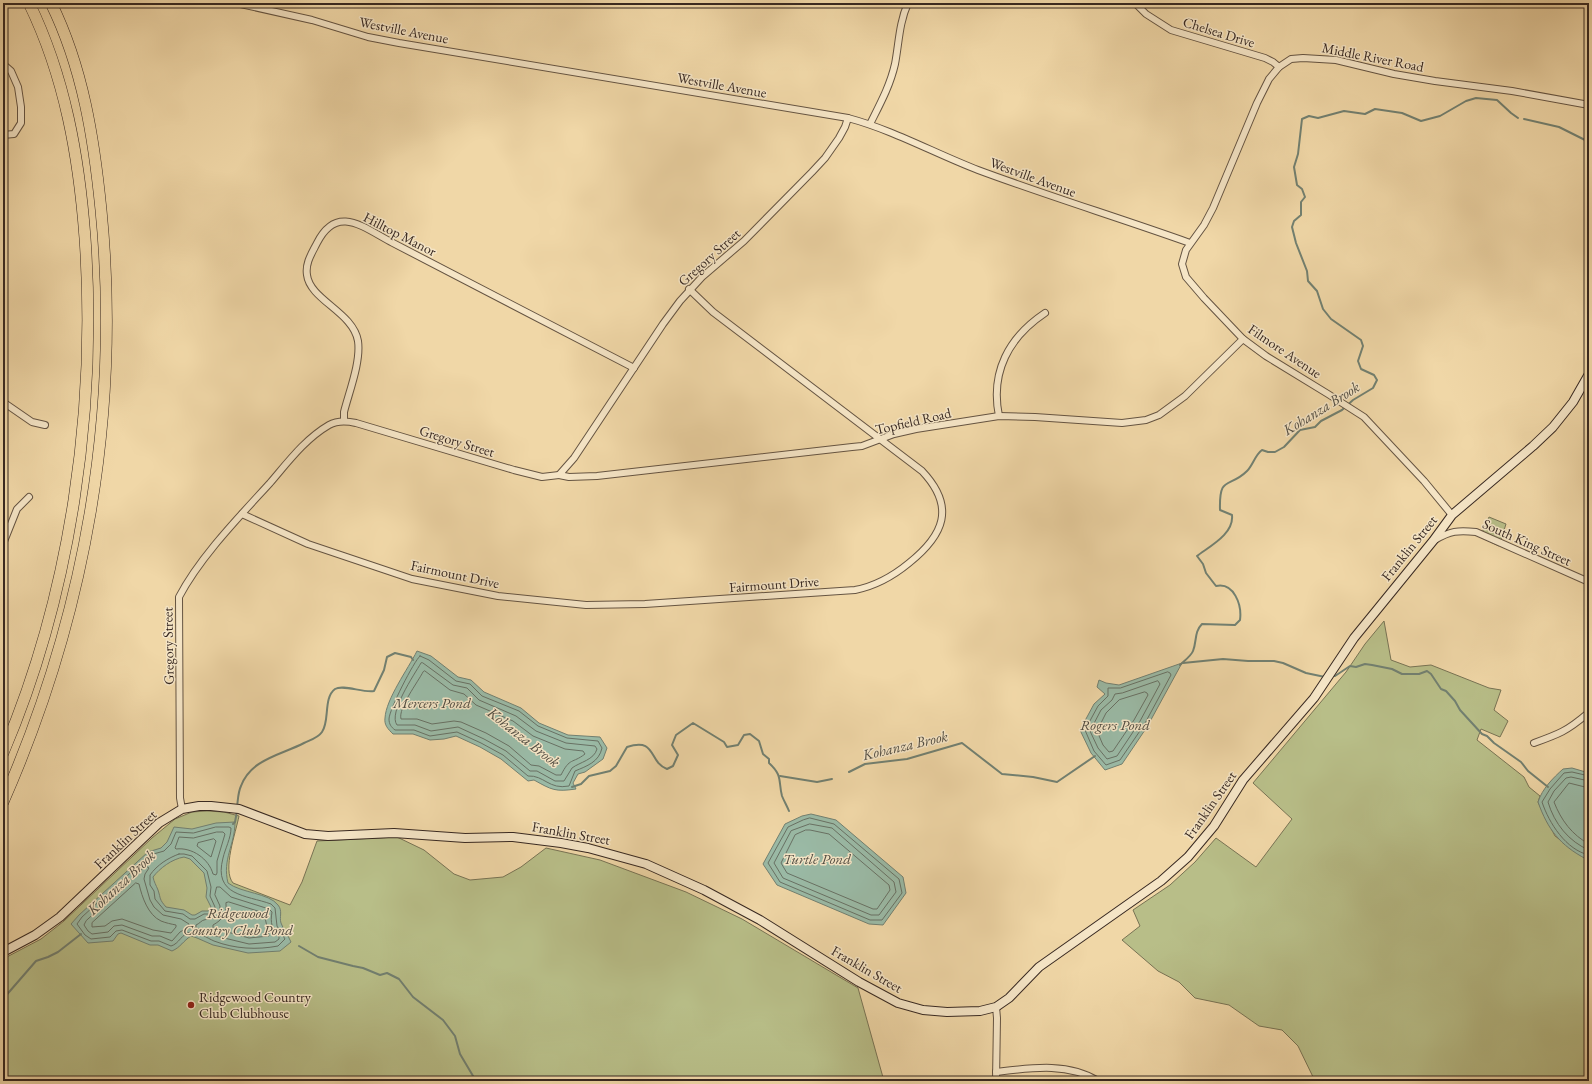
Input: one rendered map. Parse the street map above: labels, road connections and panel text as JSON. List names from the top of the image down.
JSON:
{
  "streets": {
    "main road": ["Franklin Street"],
    "street": [
      "Westville Avenue",
      "Chelsea Drive",
      "Middle River Road",
      "Hilltop Manor",
      "Gregory Street",
      "Filmore Avenue",
      "Topfield Road",
      "South King Street",
      "Fairmount Drive"
    ]
  },
  "crossings": [
    ["Westville Avenue", "Middle River Road"],
    ["Westville Avenue", "Gregory Street"],
    ["Westville Avenue", "Filmore Avenue"],
    ["Chelsea Drive", "Middle River Road"],
    ["Middle River Road", "Filmore Avenue"],
    ["Hilltop Manor", "Gregory Street"],
    ["Gregory Street", "Topfield Road"],
    ["Gregory Street", "Franklin Street"],
    ["Gregory Street", "Fairmount Drive"],
    ["Filmore Avenue", "Topfield Road"],
    ["Filmore Avenue", "Franklin Street"],
    ["Topfield Road", "Fairmount Drive"],
    ["South King Street", "Franklin Street"]
  ],
  "water": [
    "Kohanza Brook",
    "Mercers Pond",
    "Rogers Pond",
    "Turtle Pond",
    "Ridgewood Country Club Pond"
  ],
  "places": ["Ridgewood Country Club Clubhouse"]
}
